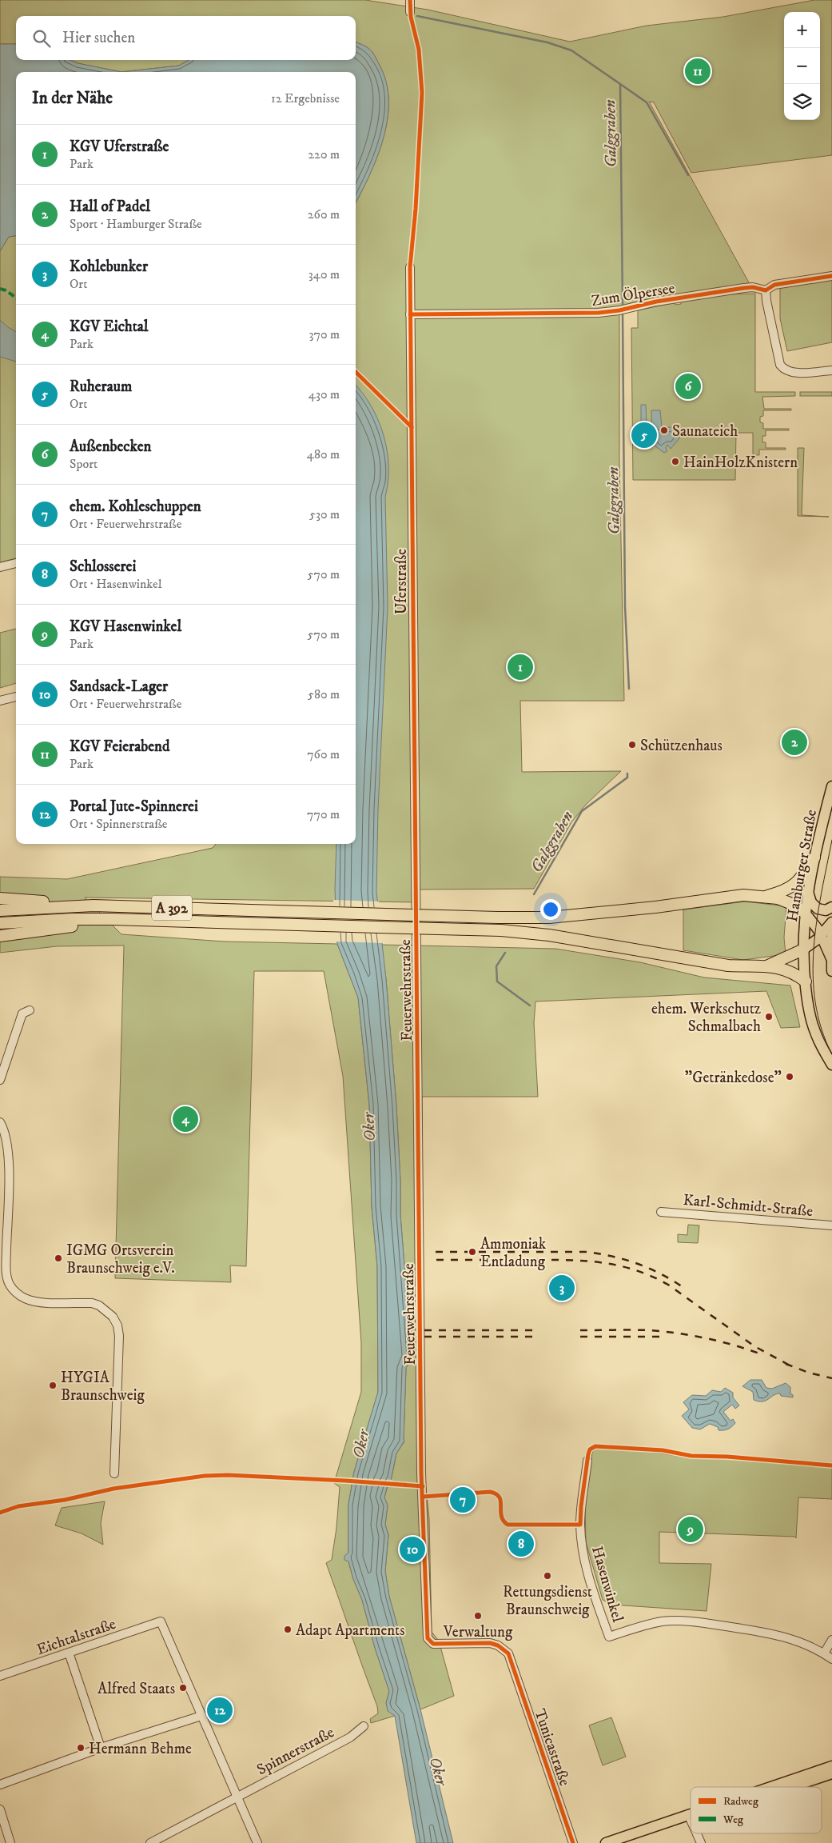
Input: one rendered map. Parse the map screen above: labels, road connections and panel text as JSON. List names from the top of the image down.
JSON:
{
  "streets": {
    "highway": ["A 392"],
    "main road": ["Hamburger Straße"],
    "street": [
      "Zum Ölpersee",
      "Uferstraße",
      "Feuerwehrstraße",
      "Karl-Schmidt-Straße",
      "Hasenwinkel",
      "Eichtalstraße",
      "Tunicastraße",
      "Spinnerstraße"
    ]
  },
  "crossings": [
    ["Zum Ölpersee", "Uferstraße"],
    ["Uferstraße", "Feuerwehrstraße"],
    ["Feuerwehrstraße", "Tunicastraße"]
  ],
  "water": ["Galggraben", "Oker"],
  "places": [
    "Saunateich",
    "HainHolzKnistern",
    "Schützenhaus",
    "ehem. Werkschutz Schmalbach",
    "\"Getränkedose\"",
    "Ammoniak Entladung",
    "IGMG Ortsverein Braunschweig e.V.",
    "HYGIA Braunschweig",
    "Rettungsdienst Braunschweig",
    "Verwaltung",
    "Adapt Apartments",
    "Alfred Staats",
    "Hermann Behme"
  ],
  "legend": ["Radweg", "Weg"],
  "page": {
    "map_buttons": ["+", "−"],
    "search": "Hier suchen",
    "pins": [
      "11",
      "6",
      "5",
      "1",
      "2",
      "4",
      "3",
      "7",
      "9",
      "8",
      "10",
      "12"
    ],
    "heading": ["In der Nähe", "12 Ergebnisse"],
    "list": [
      {
        "mark": "1",
        "name": "KGV Uferstraße",
        "note": "Park",
        "value": "220 m"
      },
      {
        "mark": "2",
        "name": "Hall of Padel",
        "note": "Sport · Hamburger Straße",
        "value": "260 m"
      },
      {
        "mark": "3",
        "name": "Kohlebunker",
        "note": "Ort",
        "value": "340 m"
      },
      {
        "mark": "4",
        "name": "KGV Eichtal",
        "note": "Park",
        "value": "370 m"
      },
      {
        "mark": "5",
        "name": "Ruheraum",
        "note": "Ort",
        "value": "430 m"
      },
      {
        "mark": "6",
        "name": "Außenbecken",
        "note": "Sport",
        "value": "480 m"
      },
      {
        "mark": "7",
        "name": "ehem. Kohleschuppen",
        "note": "Ort · Feuerwehrstraße",
        "value": "530 m"
      },
      {
        "mark": "8",
        "name": "Schlosserei",
        "note": "Ort · Hasenwinkel",
        "value": "570 m"
      },
      {
        "mark": "9",
        "name": "KGV Hasenwinkel",
        "note": "Park",
        "value": "570 m"
      },
      {
        "mark": "10",
        "name": "Sandsack-Lager",
        "note": "Ort · Feuerwehrstraße",
        "value": "580 m"
      },
      {
        "mark": "11",
        "name": "KGV Feierabend",
        "note": "Park",
        "value": "760 m"
      },
      {
        "mark": "12",
        "name": "Portal Jute-Spinnerei",
        "note": "Ort · Spinnerstraße",
        "value": "770 m"
      }
    ]
  }
}
